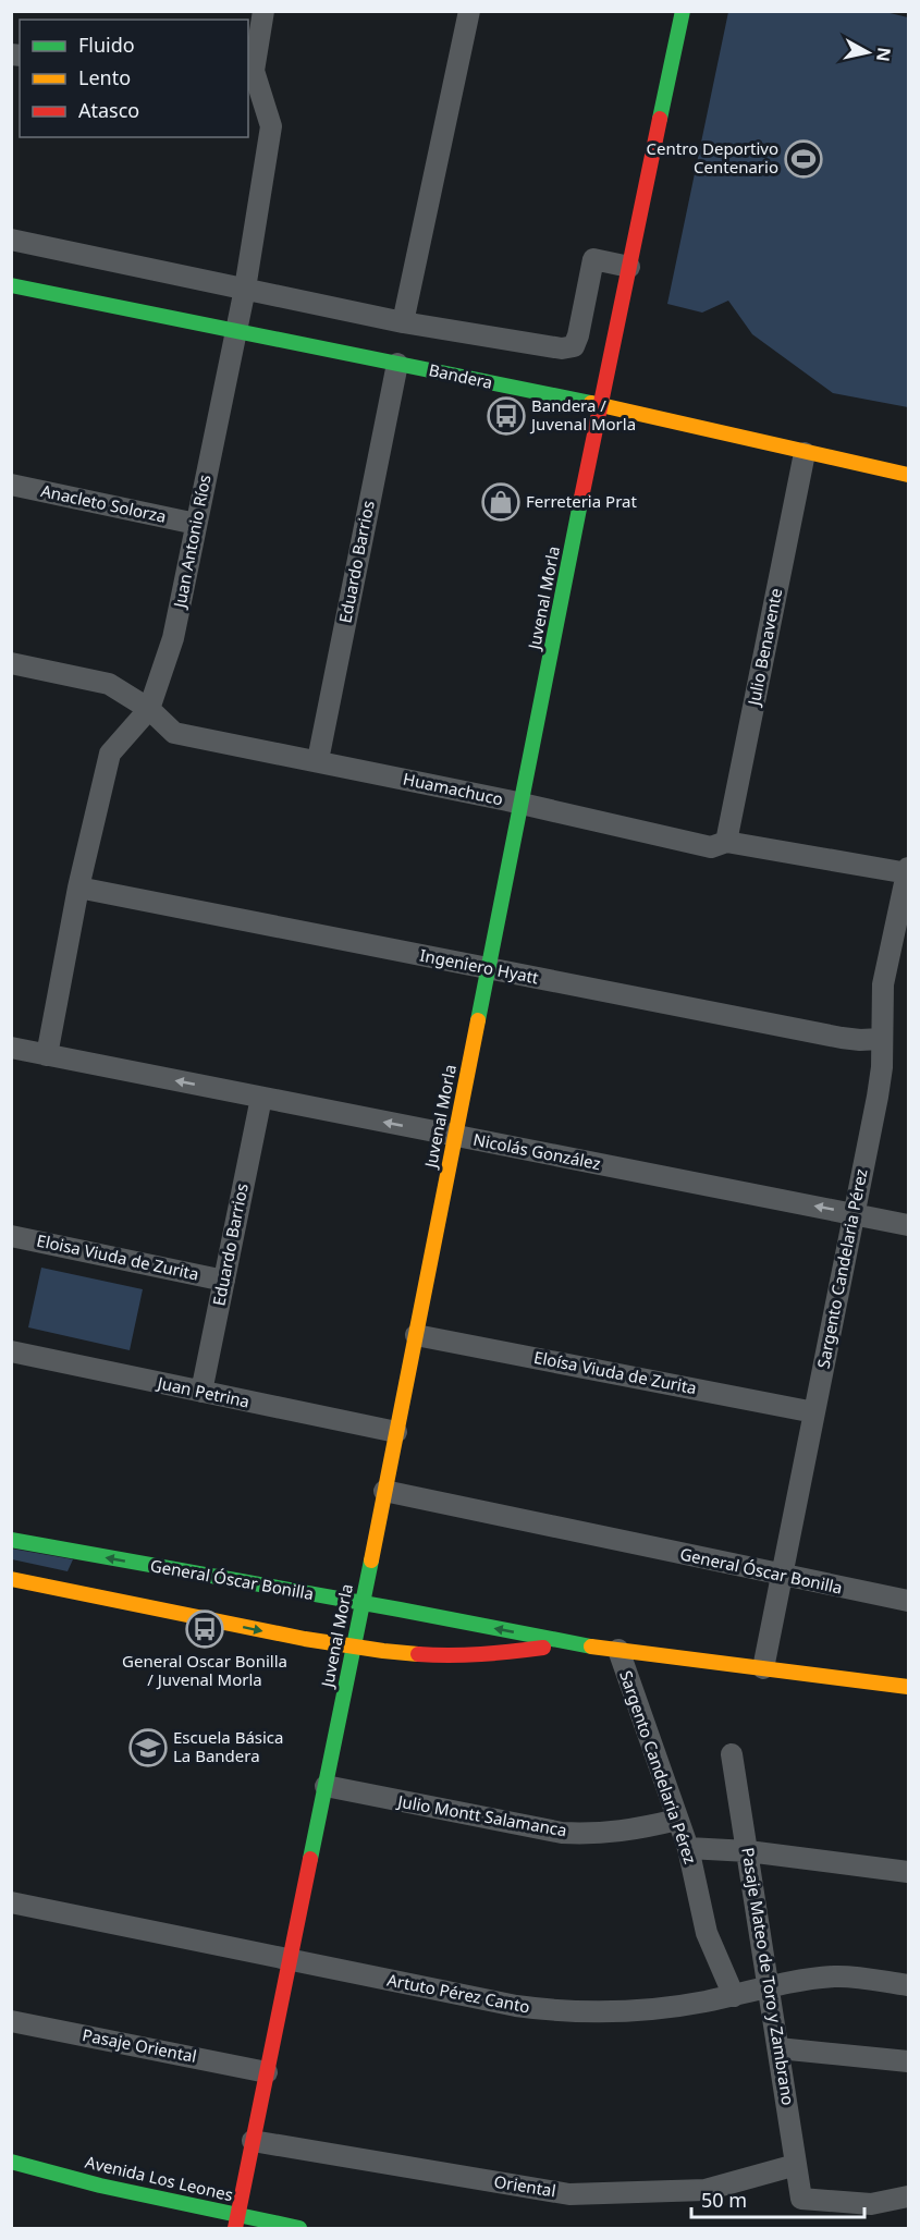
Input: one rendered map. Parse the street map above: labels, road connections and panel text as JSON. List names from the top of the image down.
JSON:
{
  "streets": {
    "street": [
      "Bandera",
      "Anacleto Solorza",
      "Juan Antonio Ríos",
      "Eduardo Barrios",
      "Juvenal Morla",
      "Julio Benavente",
      "Huamachuco",
      "Ingeniero Hyatt",
      "Nicolás González",
      "Eloisa Viuda de Zurita",
      "Sargento Candelaria Pérez",
      "Eloísa Viuda de Zurita",
      "Juan Petrina",
      "General Óscar Bonilla",
      "Julio Montt Salamanca",
      "Pasaje Mateo de Toro y Zambrano",
      "Artuto Pérez Canto",
      "Pasaje Oriental",
      "Avenida Los Leones",
      "Oriental"
    ]
  },
  "crossings": [
    ["Bandera", "Juan Antonio Ríos"],
    ["Bandera", "Eduardo Barrios"],
    ["Bandera", "Juvenal Morla"],
    ["Bandera", "Julio Benavente"],
    ["Anacleto Solorza", "Juan Antonio Ríos"],
    ["Juan Antonio Ríos", "Huamachuco"],
    ["Juan Antonio Ríos", "Ingeniero Hyatt"],
    ["Juan Antonio Ríos", "Nicolás González"],
    ["Eduardo Barrios", "Huamachuco"],
    ["Eduardo Barrios", "Nicolás González"],
    ["Eduardo Barrios", "Eloisa Viuda de Zurita"],
    ["Eduardo Barrios", "Juan Petrina"],
    ["Juvenal Morla", "Huamachuco"],
    ["Juvenal Morla", "Ingeniero Hyatt"],
    ["Juvenal Morla", "Nicolás González"],
    ["Juvenal Morla", "Eloísa Viuda de Zurita"],
    ["Juvenal Morla", "Juan Petrina"],
    ["Juvenal Morla", "General Óscar Bonilla"],
    ["Juvenal Morla", "Julio Montt Salamanca"],
    ["Juvenal Morla", "Artuto Pérez Canto"],
    ["Juvenal Morla", "Pasaje Oriental"],
    ["Juvenal Morla", "Avenida Los Leones"],
    ["Juvenal Morla", "Oriental"],
    ["Julio Benavente", "Huamachuco"],
    ["Huamachuco", "Sargento Candelaria Pérez"],
    ["Ingeniero Hyatt", "Sargento Candelaria Pérez"],
    ["Nicolás González", "Sargento Candelaria Pérez"],
    ["Sargento Candelaria Pérez", "Eloísa Viuda de Zurita"],
    ["Sargento Candelaria Pérez", "General Óscar Bonilla"],
    ["Sargento Candelaria Pérez", "Julio Montt Salamanca"],
    ["Sargento Candelaria Pérez", "Artuto Pérez Canto"],
    ["Pasaje Mateo de Toro y Zambrano", "Artuto Pérez Canto"],
    ["Pasaje Mateo de Toro y Zambrano", "Oriental"]
  ],
  "one_way": ["Nicolás González"],
  "places": {
    "sports": ["Centro Deportivo Centenario"],
    "bus stop": ["Bandera / Juvenal Morla", "General Oscar Bonilla / Juvenal Morla"],
    "shop": ["Ferreteria Prat"],
    "school or university": ["Escuela Básica La Bandera"]
  },
  "legend": ["Fluido", "Lento", "Atasco"],
  "scale_bar": "50 m",
  "north": "right"
}
